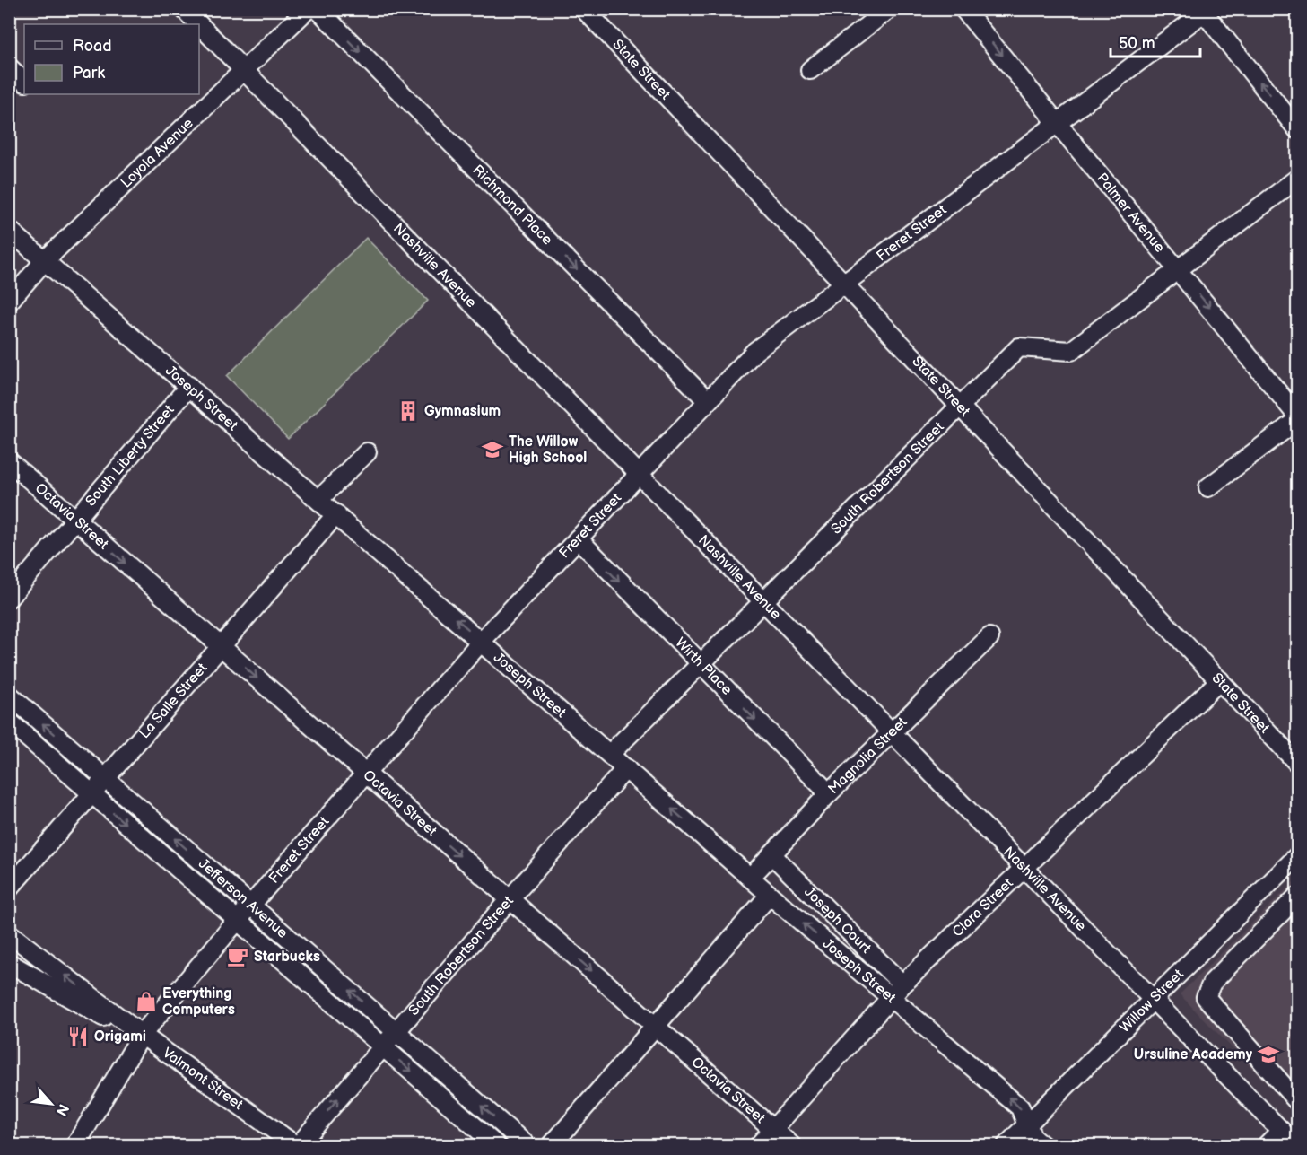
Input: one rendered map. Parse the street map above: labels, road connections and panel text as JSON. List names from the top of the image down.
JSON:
{
  "streets": {
    "street": [
      "State Street",
      "Loyola Avenue",
      "Richmond Place",
      "Palmer Avenue",
      "Freret Street",
      "Nashville Avenue",
      "Joseph Street",
      "South Liberty Street",
      "South Robertson Street",
      "Octavia Street",
      "Wirth Place",
      "La Salle Street",
      "Magnolia Street",
      "Jefferson Avenue",
      "Clara Street",
      "Joseph Court",
      "Willow Street",
      "Valmont Street"
    ]
  },
  "crossings": [
    ["State Street", "Freret Street"],
    ["State Street", "South Robertson Street"],
    ["State Street", "Clara Street"],
    ["Loyola Avenue", "Nashville Avenue"],
    ["Loyola Avenue", "Joseph Street"],
    ["Richmond Place", "Freret Street"],
    ["Palmer Avenue", "Freret Street"],
    ["Palmer Avenue", "South Robertson Street"],
    ["Freret Street", "Nashville Avenue"],
    ["Freret Street", "Joseph Street"],
    ["Freret Street", "Octavia Street"],
    ["Freret Street", "Wirth Place"],
    ["Freret Street", "Jefferson Avenue"],
    ["Freret Street", "Valmont Street"],
    ["Nashville Avenue", "South Robertson Street"],
    ["Nashville Avenue", "Magnolia Street"],
    ["Nashville Avenue", "Clara Street"],
    ["Nashville Avenue", "Willow Street"],
    ["Joseph Street", "South Liberty Street"],
    ["Joseph Street", "South Robertson Street"],
    ["Joseph Street", "La Salle Street"],
    ["Joseph Street", "Magnolia Street"],
    ["Joseph Street", "Clara Street"],
    ["Joseph Street", "Joseph Court"],
    ["Joseph Street", "Willow Street"],
    ["South Liberty Street", "Octavia Street"],
    ["South Robertson Street", "Octavia Street"],
    ["South Robertson Street", "Wirth Place"],
    ["South Robertson Street", "Jefferson Avenue"],
    ["South Robertson Street", "Valmont Street"],
    ["Octavia Street", "La Salle Street"],
    ["Octavia Street", "Clara Street"],
    ["Wirth Place", "Magnolia Street"],
    ["La Salle Street", "Jefferson Avenue"],
    ["Magnolia Street", "Joseph Court"],
    ["Clara Street", "Joseph Court"]
  ],
  "one_way": [
    "Richmond Place",
    "Palmer Avenue",
    "Joseph Street",
    "Octavia Street",
    "Wirth Place"
  ],
  "places": {
    "building": ["Gymnasium"],
    "school or university": ["The Willow High School", "Ursuline Academy"],
    "cafe": ["Starbucks"],
    "shop": ["Everything Computers"],
    "restaurant": ["Origami"]
  },
  "legend": ["Road", "Park"],
  "scale_bar": "50 m",
  "north": "bottom right"
}
